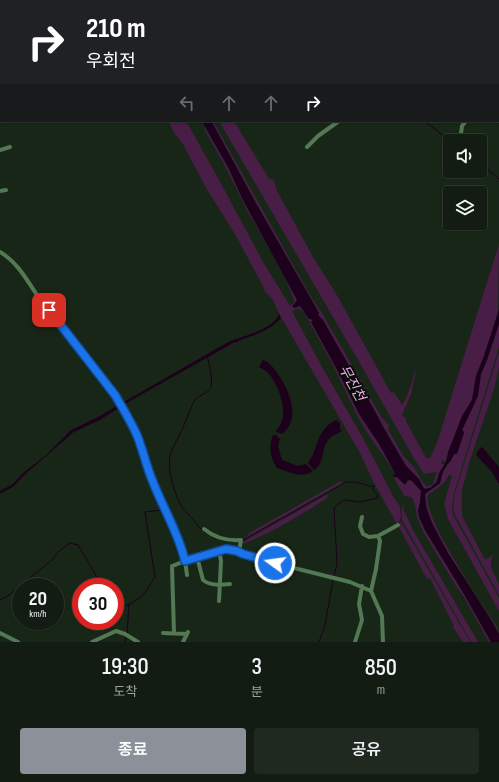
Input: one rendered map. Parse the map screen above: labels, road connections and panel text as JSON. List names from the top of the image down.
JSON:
{
  "water": ["무진천"],
  "page": {
    "turn": ["210 m", "우회전"],
    "speed": "20 km/h",
    "limit": "30",
    "eta": [
      "19:30",
      "도착",
      "3",
      "분",
      "850",
      "m"
    ],
    "buttons": ["종료", "공유"]
  }
}
